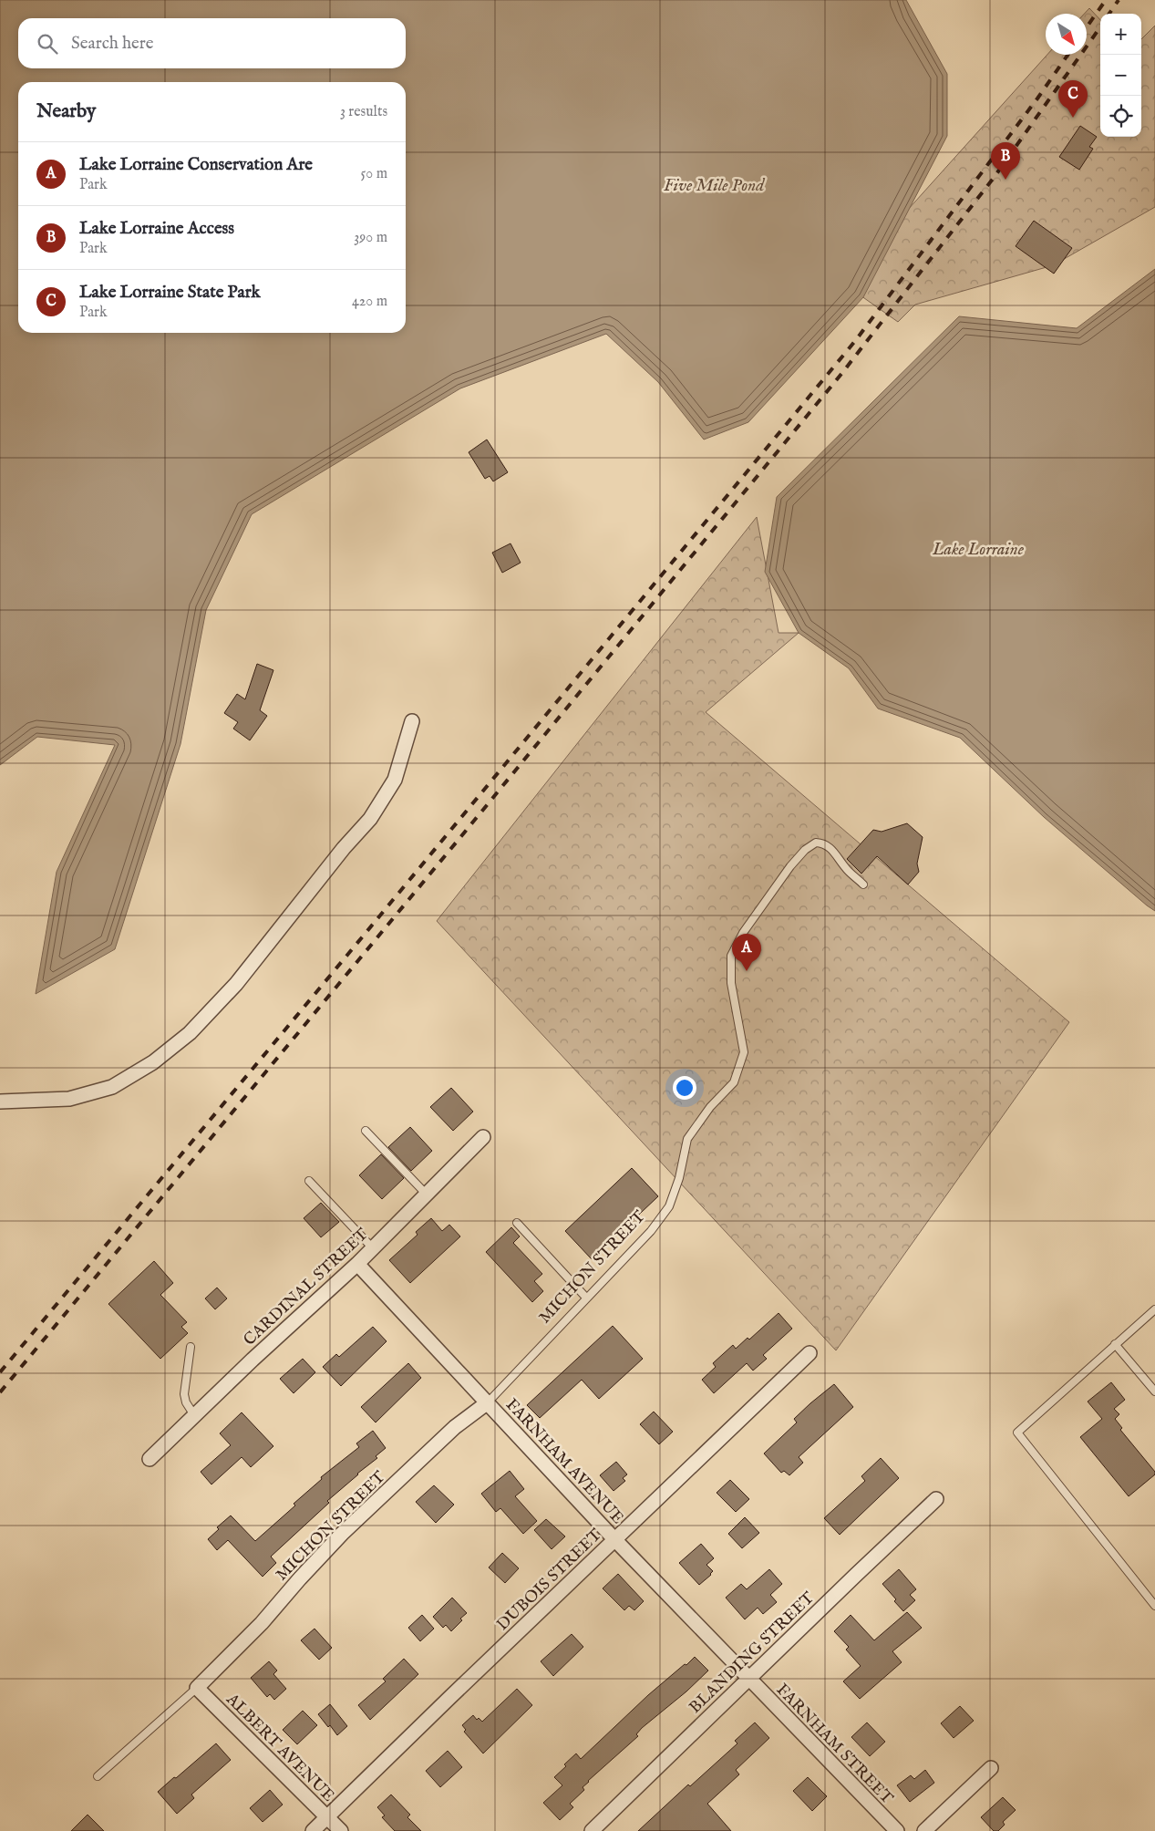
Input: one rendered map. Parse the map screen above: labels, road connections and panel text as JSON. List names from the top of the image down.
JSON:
{
  "streets": {
    "street": [
      "MICHON STREET",
      "CARDINAL STREET",
      "FARNHAM AVENUE",
      "DUBOIS STREET",
      "BLANDING STREET",
      "FARNHAM STREET",
      "ALBERT AVENUE"
    ]
  },
  "crossings": [
    ["MICHON STREET", "FARNHAM AVENUE"],
    ["MICHON STREET", "ALBERT AVENUE"],
    ["CARDINAL STREET", "FARNHAM AVENUE"],
    ["FARNHAM AVENUE", "DUBOIS STREET"],
    ["FARNHAM AVENUE", "BLANDING STREET"],
    ["FARNHAM AVENUE", "FARNHAM STREET"],
    ["DUBOIS STREET", "ALBERT AVENUE"],
    ["BLANDING STREET", "FARNHAM STREET"]
  ],
  "water": ["Five Mile Pond", "Lake Lorraine"],
  "north": "bottom right",
  "page": {
    "map_buttons": ["+", "−"],
    "search": "Search here",
    "pins": ["C", "B", "A"],
    "heading": ["Nearby", "3 results"],
    "list": [
      {
        "mark": "A",
        "name": "Lake Lorraine Conservation Are",
        "note": "Park",
        "value": "50 m"
      },
      {
        "mark": "B",
        "name": "Lake Lorraine Access",
        "note": "Park",
        "value": "390 m"
      },
      {
        "mark": "C",
        "name": "Lake Lorraine State Park",
        "note": "Park",
        "value": "420 m"
      }
    ]
  }
}
